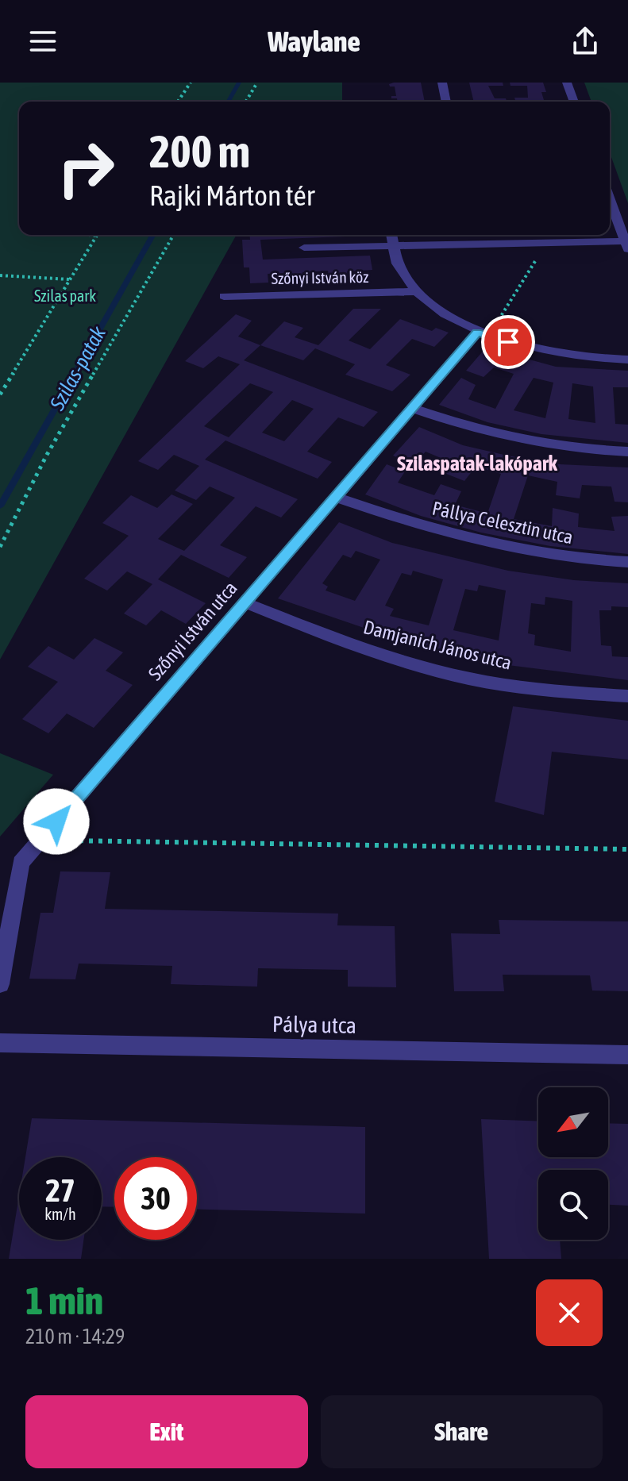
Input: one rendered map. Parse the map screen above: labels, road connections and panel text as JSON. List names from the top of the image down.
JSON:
{
  "streets": {
    "street": [
      "Szőnyi István köz",
      "Pállya Celesztin utca",
      "Szőnyi István utca",
      "Damjanich János utca",
      "Pálya utca"
    ]
  },
  "crossings": [
    ["Pállya Celesztin utca", "Szőnyi István utca"],
    ["Szőnyi István utca", "Damjanich János utca"]
  ],
  "districts": ["Szilaspatak-lakópark"],
  "water": ["Szilas-patak"],
  "parks": ["Szilas park"],
  "north": "bottom left",
  "page": {
    "header": "Waylane",
    "turn": ["200 m", "Rajki Márton tér"],
    "speed": "27 km/h",
    "limit": "30",
    "heading": ["1 min", "210 m · 14:29"],
    "buttons": ["Exit", "Share"]
  }
}
